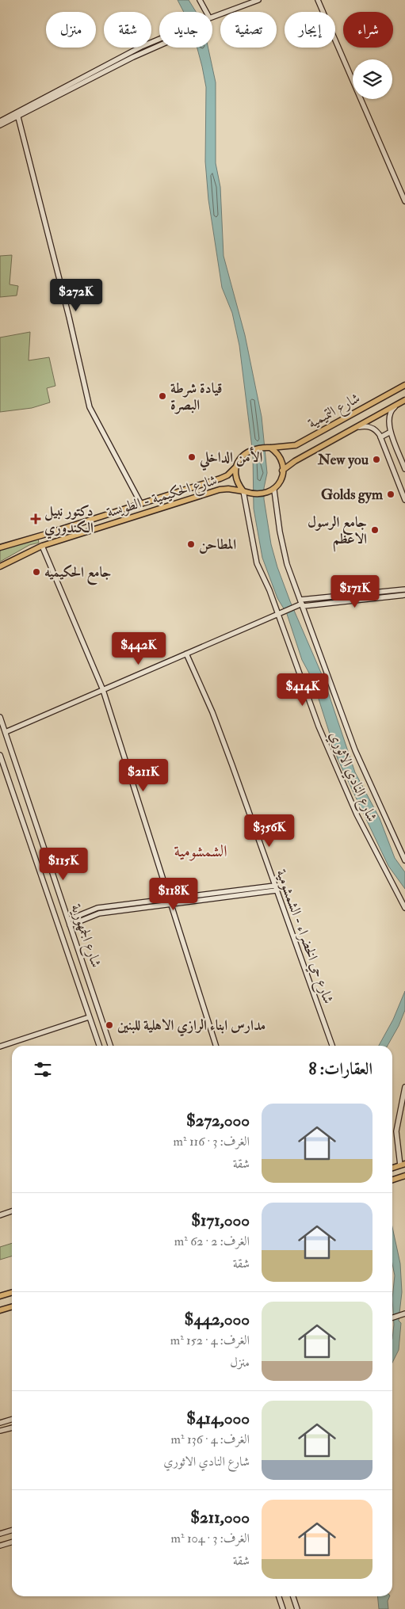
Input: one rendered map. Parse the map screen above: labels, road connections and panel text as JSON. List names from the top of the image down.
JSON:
{
  "streets": {
    "main road": ["شارع التميمية", "شارع الحكيمية - الطويسة"],
    "street": ["شارع النادي الاثوري", "شارع الجمهورية", "شارع حي الخضراء - الشمشومية"]
  },
  "crossings": [
    ["شارع التميمية", "شارع الحكيمية - الطويسة"],
    ["شارع التميمية", "شارع النادي الاثوري"],
    ["شارع الحكيمية - الطويسة", "شارع النادي الاثوري"]
  ],
  "districts": ["الشمشومية"],
  "places": {
    "other": [
      "قيادة شرطة البصرة",
      "الأمن الداخلي",
      "New you",
      "Golds gym",
      "جامع الرسول الاعظم",
      "المطاحن",
      "جامع الحكيميه",
      "مدارس ابناء الرازي الاهلية للبنين"
    ],
    "health": ["دكتور نبيل الكندوري"]
  },
  "page": {
    "chip": [
      "شراء",
      "إيجار",
      "تصفية",
      "جديد",
      "شقة",
      "منزل"
    ],
    "price": [
      "$272K",
      "$171K",
      "$442K",
      "$414K",
      "$211K",
      "$356K",
      "$115K",
      "$118K"
    ],
    "heading": "العقارات: 8",
    "list": [
      {
        "name": "$272,000",
        "note": "الغرف: 3 · 116 m² · شقة"
      },
      {
        "name": "$171,000",
        "note": "الغرف: 2 · 62 m² · شقة"
      },
      {
        "name": "$442,000",
        "note": "الغرف: 4 · 152 m² · منزل"
      },
      {
        "name": "$414,000",
        "note": "الغرف: 4 · 136 m² · شارع النادي الاثوري"
      },
      {
        "name": "$211,000",
        "note": "الغرف: 3 · 104 m² · شقة"
      }
    ]
  }
}
